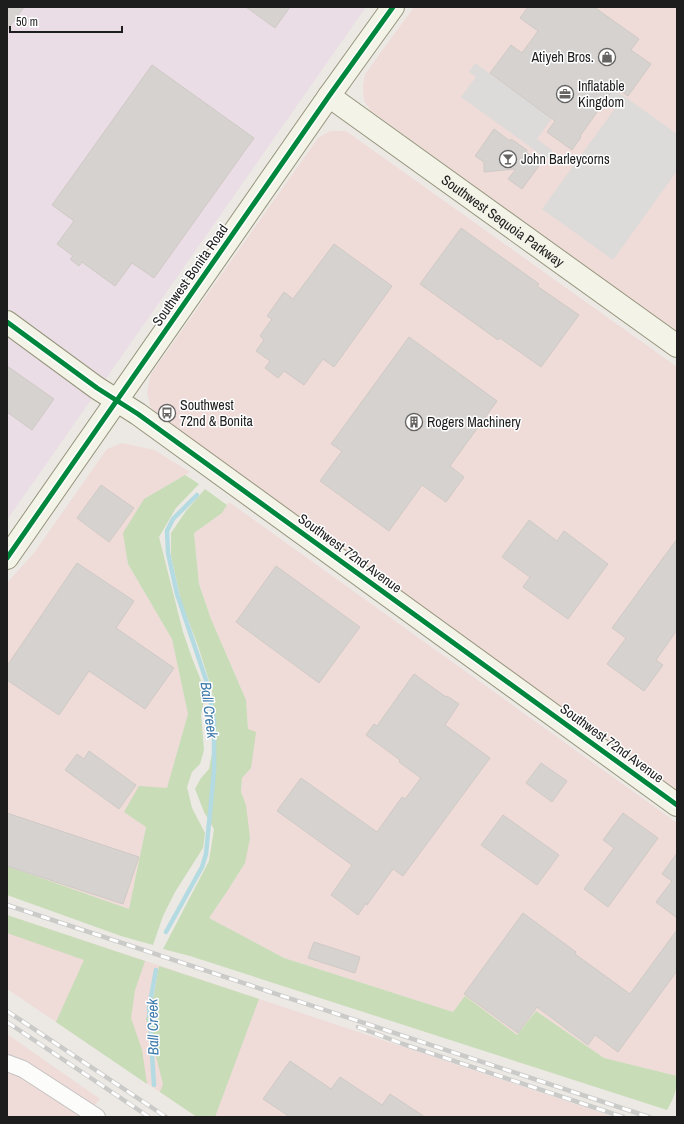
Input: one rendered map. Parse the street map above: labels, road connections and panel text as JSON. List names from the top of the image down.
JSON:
{
  "streets": {
    "main road": ["Southwest Sequoia Parkway", "Southwest Bonita Road", "Southwest 72nd Avenue"]
  },
  "crossings": [
    ["Southwest Sequoia Parkway", "Southwest Bonita Road"],
    ["Southwest Bonita Road", "Southwest 72nd Avenue"]
  ],
  "water": ["Ball Creek"],
  "places": {
    "shop": ["Atiyeh Bros."],
    "office": ["Inflatable Kingdom"],
    "bar": ["John Barleycorns"],
    "bus stop": ["Southwest 72nd & Bonita"],
    "building": ["Rogers Machinery"]
  },
  "scale_bar": "50 m"
}
